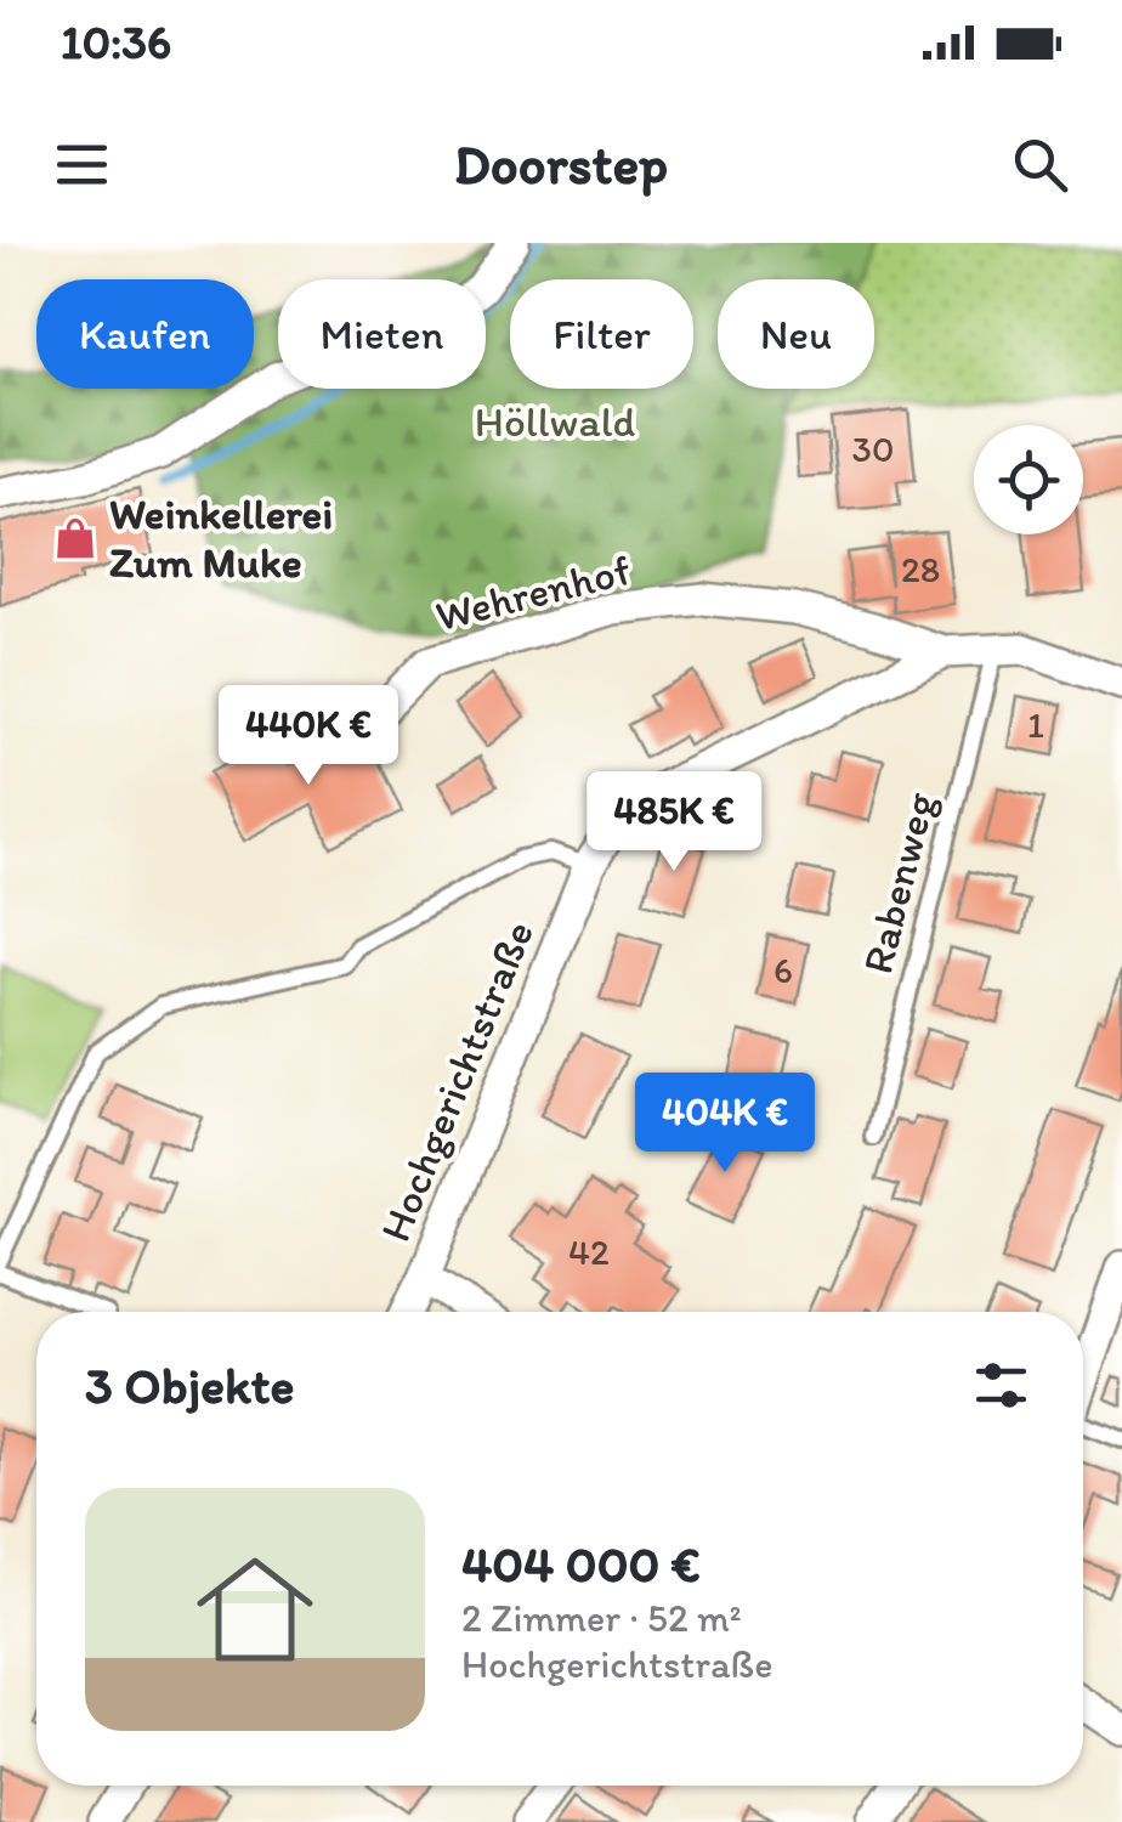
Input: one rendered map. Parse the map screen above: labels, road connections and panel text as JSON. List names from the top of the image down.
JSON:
{
  "streets": {
    "street": ["Wehrenhof", "Hochgerichtstraße"],
    "lane": ["Rabenweg"]
  },
  "crossings": [
    ["Wehrenhof", "Hochgerichtstraße"],
    ["Rabenweg", "Hochgerichtstraße"]
  ],
  "parks": ["Höllwald"],
  "places": {
    "shop": ["Weinkellerei Zum Muke"]
  },
  "house_numbers": [
    "30",
    "28",
    "1",
    "6",
    "42"
  ],
  "page": {
    "status": "10:36",
    "header": "Doorstep",
    "chip": [
      "Kaufen",
      "Mieten",
      "Filter",
      "Neu"
    ],
    "price": ["440K €", "485K €", "404K €"],
    "heading": "3 Objekte",
    "list": [
      {
        "name": "404 000 €",
        "note": "2 Zimmer · 52 m² · Hochgerichtstraße"
      }
    ]
  }
}
